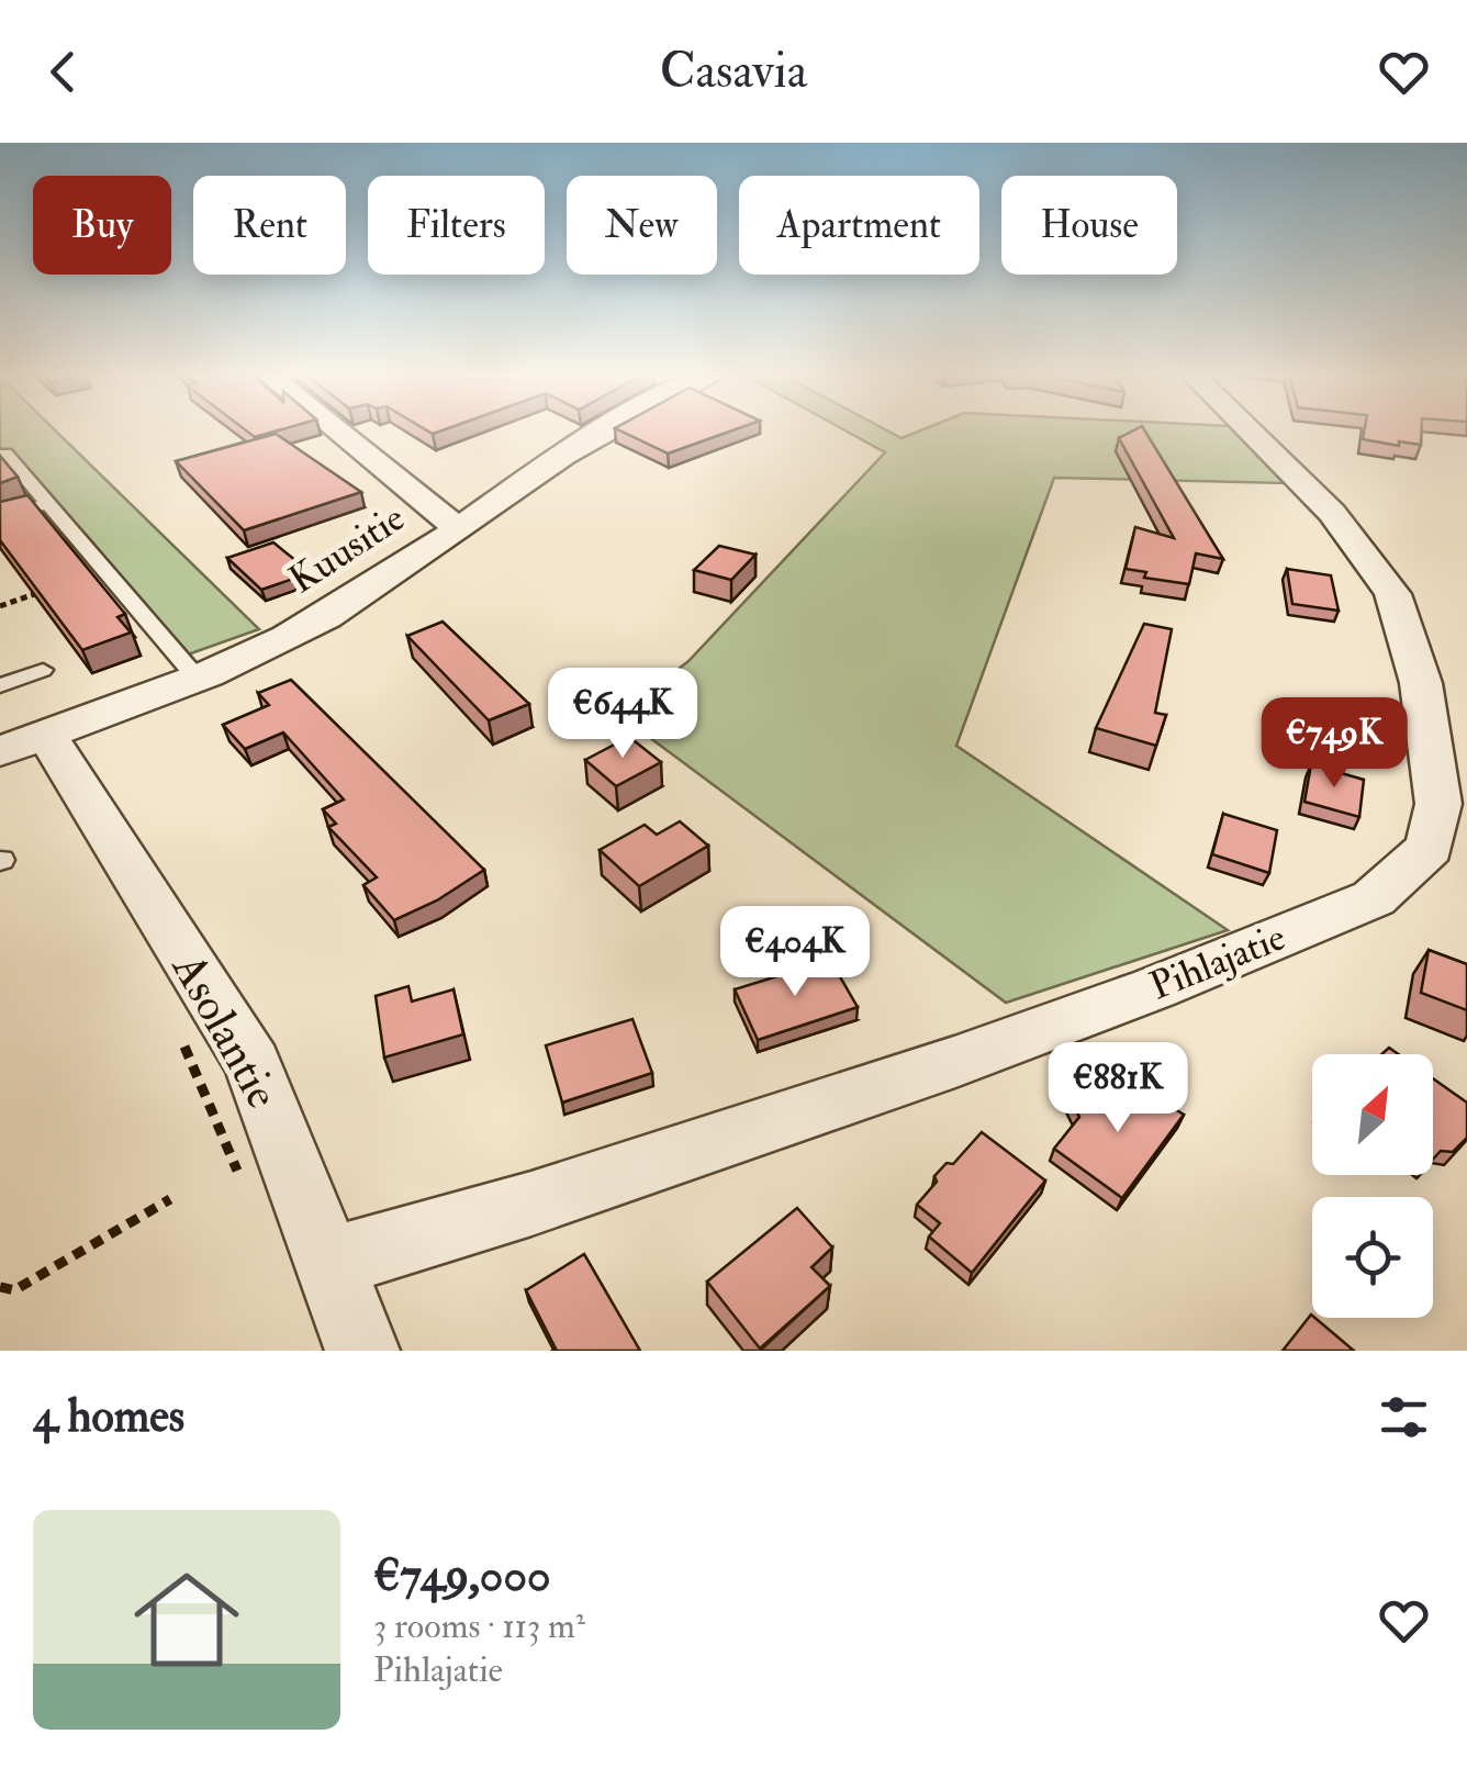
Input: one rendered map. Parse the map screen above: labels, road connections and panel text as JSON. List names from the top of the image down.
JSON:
{
  "streets": {
    "street": ["Kuusitie", "Pihlajatie", "Asolantie"]
  },
  "crossings": [
    ["Kuusitie", "Asolantie"],
    ["Pihlajatie", "Asolantie"]
  ],
  "north": "top right",
  "page": {
    "header": "Casavia",
    "chip": [
      "Buy",
      "Rent",
      "Filters",
      "New",
      "Apartment",
      "House"
    ],
    "price": [
      "€644K",
      "€749K",
      "€404K",
      "€881K"
    ],
    "heading": "4 homes",
    "list": [
      {
        "name": "€749,000",
        "note": "3 rooms · 113 m² · Pihlajatie"
      }
    ]
  }
}
